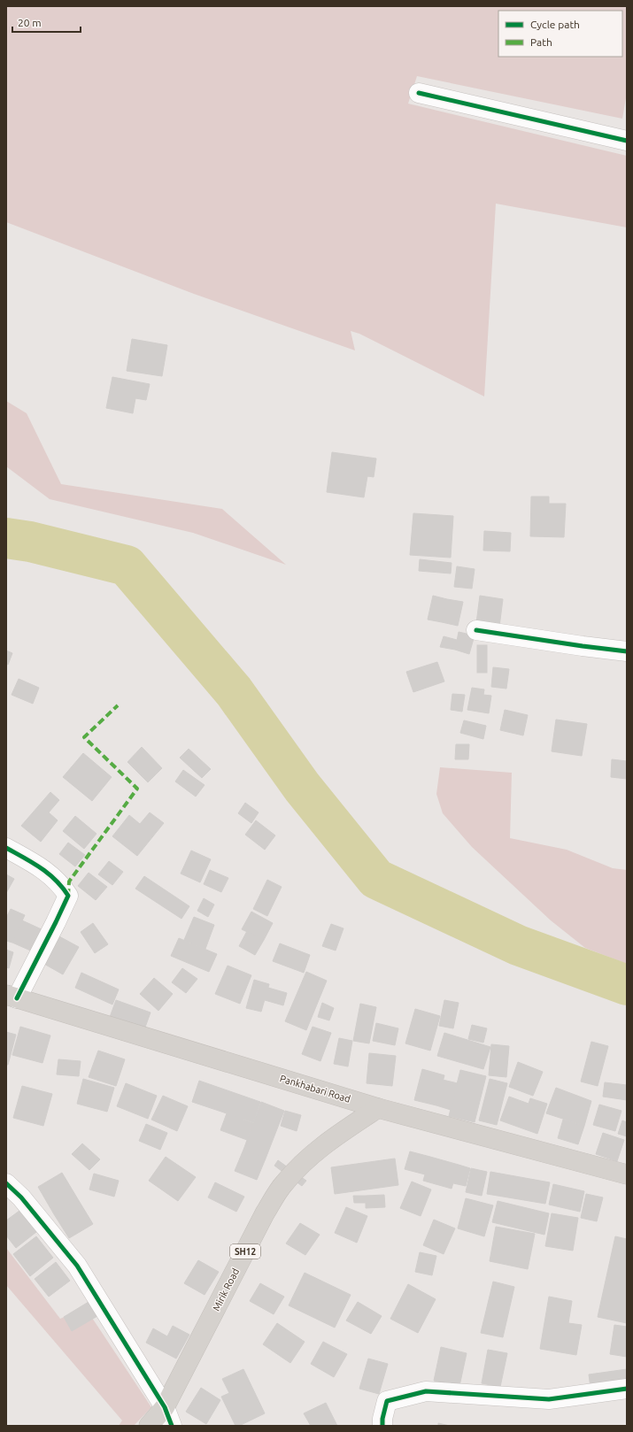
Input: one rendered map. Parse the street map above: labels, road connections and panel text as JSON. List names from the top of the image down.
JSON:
{
  "streets": {
    "main road": ["Pankhabari Road", "SH12", "Mirik Road"]
  },
  "crossings": [
    ["Pankhabari Road", "Mirik Road"]
  ],
  "legend": ["Cycle path", "Path"],
  "scale_bar": "20 m"
}
